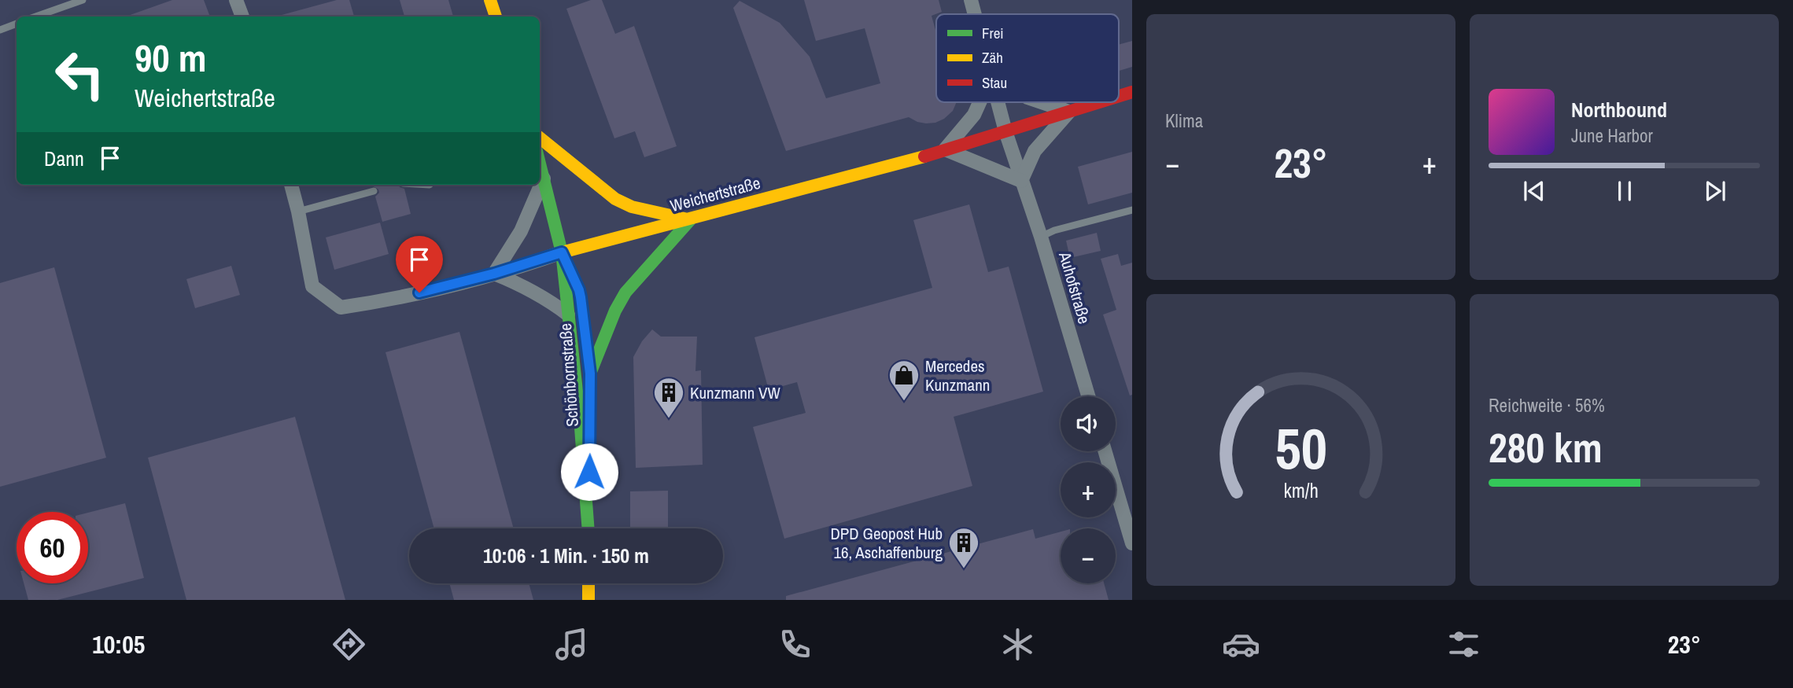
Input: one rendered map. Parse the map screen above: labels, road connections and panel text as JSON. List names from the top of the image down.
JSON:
{
  "streets": {
    "main road": ["Weichertstraße", "Schönbornstraße"],
    "street": ["Auhofstraße"]
  },
  "crossings": [
    ["Weichertstraße", "Auhofstraße"],
    ["Weichertstraße", "Schönbornstraße"]
  ],
  "places": {
    "shop": ["Mercedes Kunzmann"],
    "building": ["Kunzmann VW", "DPD Geopost Hub 16, Aschaffenburg"]
  },
  "legend": ["Frei", "Zäh", "Stau"],
  "page": {
    "tile": [
      "Klima",
      ["Reichweite · 56%", "280 km"]
    ],
    "turn": ["90 m", "Weichertstraße"],
    "song": ["Northbound", "June Harbor"],
    "then": "Dann",
    "heat": ["−", "23°", "+"],
    "map_buttons": ["+", "−"],
    "limit": "60",
    "trip": "10:06 · 1 Min. · 150 m",
    "tabs": ["10:05", "23°"],
    "gauge": ["50", "km/h"]
  }
}
